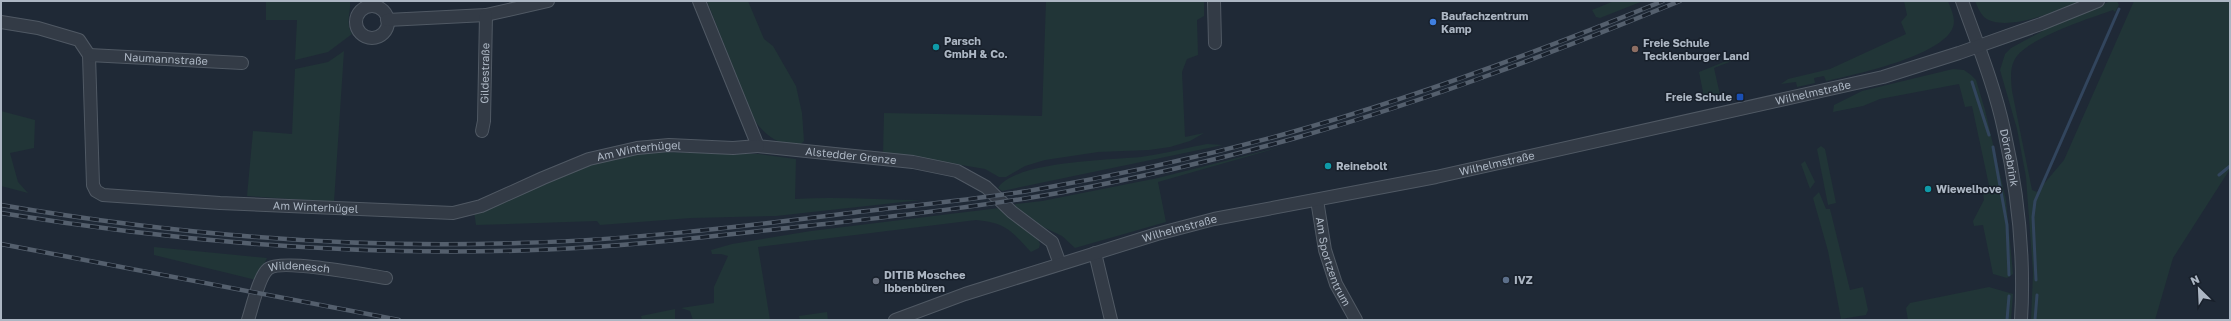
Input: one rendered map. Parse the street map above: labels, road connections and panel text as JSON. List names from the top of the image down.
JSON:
{
  "streets": {
    "street": [
      "Naumannstraße",
      "Gildestraße",
      "Wilhelmstraße",
      "Am Winterhügel",
      "Alstedder Grenze",
      "Dörnebrink",
      "Am Sportzentrum",
      "Wildenesch"
    ]
  },
  "crossings": [
    ["Naumannstraße", "Am Winterhügel"],
    ["Wilhelmstraße", "Alstedder Grenze"],
    ["Wilhelmstraße", "Dörnebrink"],
    ["Wilhelmstraße", "Am Sportzentrum"],
    ["Am Winterhügel", "Alstedder Grenze"]
  ],
  "places": {
    "other": [
      "Baufachzentrum Kamp",
      "Parsch GmbH & Co.",
      "Freie Schule Tecklenburger Land",
      "Reinebolt",
      "Wiewelhove",
      "IVZ",
      "DITIB Moschee Ibbenbüren"
    ],
    "transit": ["Freie Schule"]
  },
  "north": "top left"
}
